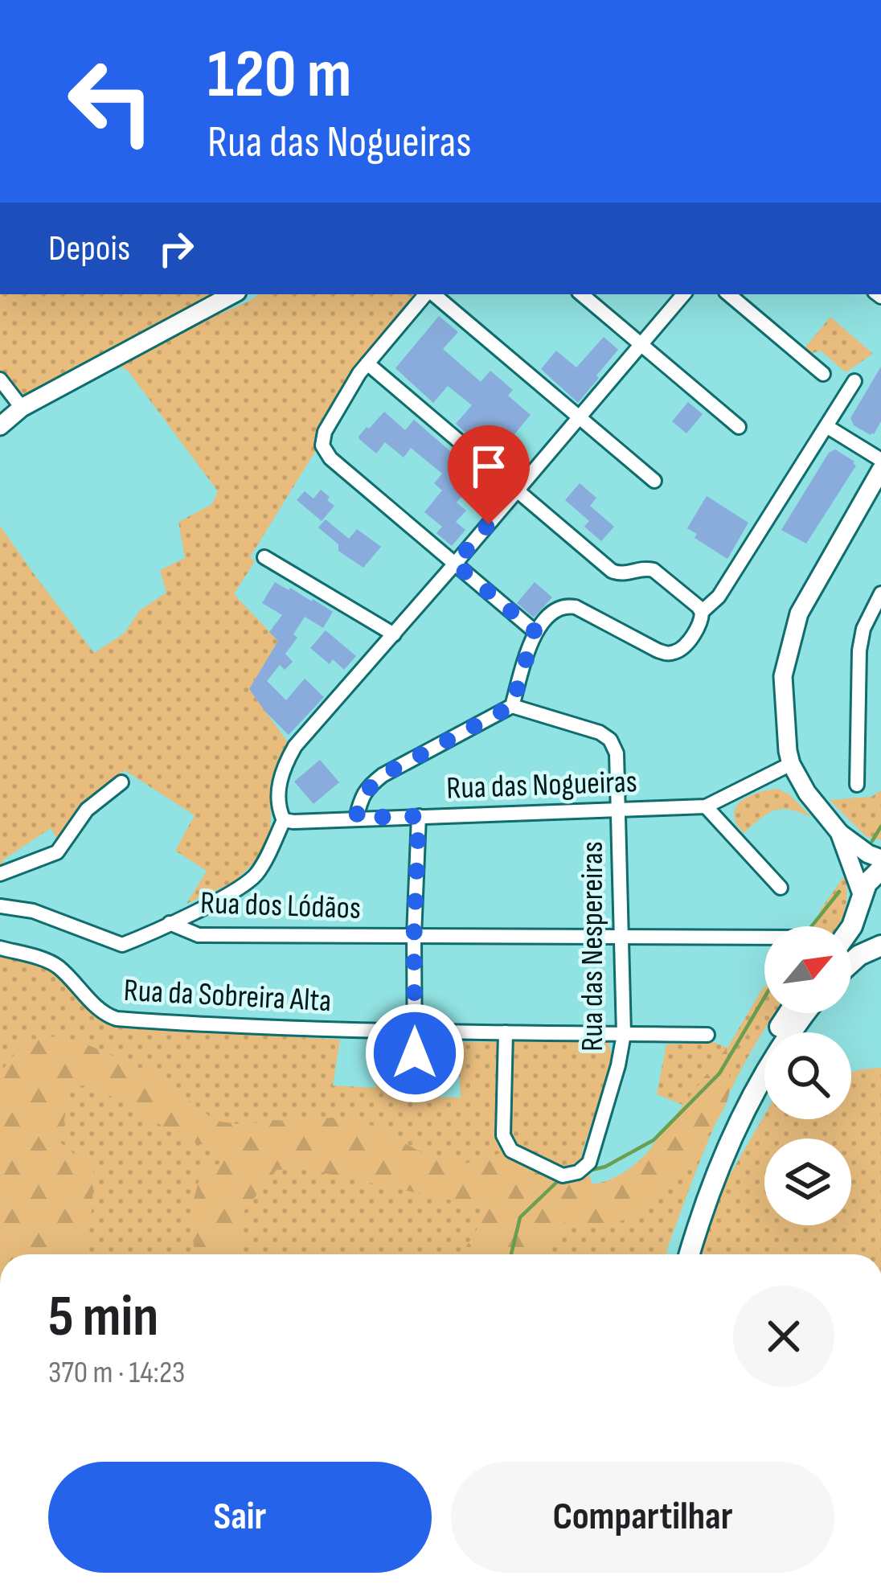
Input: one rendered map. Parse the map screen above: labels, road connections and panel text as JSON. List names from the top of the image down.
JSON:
{
  "streets": {
    "street": [
      "Rua das Nogueiras",
      "Rua dos Lódãos",
      "Rua das Nespereiras",
      "Rua da Sobreira Alta"
    ]
  },
  "crossings": [
    ["Rua das Nogueiras", "Rua das Nespereiras"],
    ["Rua dos Lódãos", "Rua das Nespereiras"],
    ["Rua das Nespereiras", "Rua da Sobreira Alta"]
  ],
  "north": "top right",
  "page": {
    "turn": ["120 m", "Rua das Nogueiras"],
    "then": "Depois",
    "heading": ["5 min", "370 m · 14:23"],
    "buttons": ["Sair", "Compartilhar"]
  }
}
